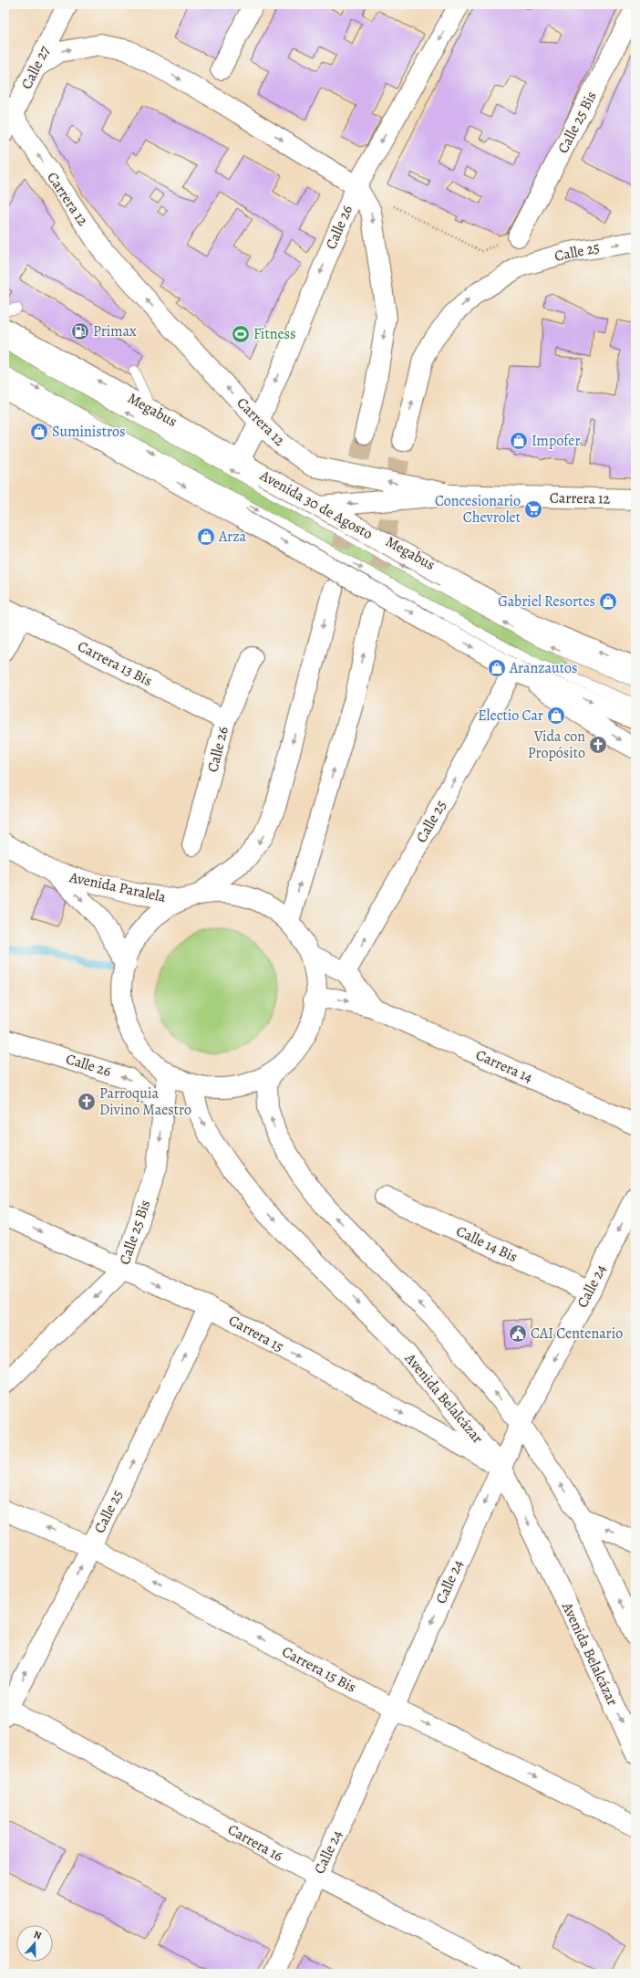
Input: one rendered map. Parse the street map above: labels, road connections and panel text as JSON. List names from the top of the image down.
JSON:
{
  "streets": {
    "street": [
      "Calle 27",
      "Calle 25 Bis",
      "Carrera 12",
      "Calle 26",
      "Calle 25",
      "Avenida 30 de Agosto",
      "Carrera 13 Bis",
      "Avenida Paralela",
      "Carrera 14",
      "Calle 14 Bis",
      "Calle 24",
      "Carrera 15",
      "Avenida Belalcázar",
      "Carrera 15 Bis",
      "Carrera 16"
    ],
    "lane": ["Megabus"]
  },
  "crossings": [
    ["Calle 27", "Carrera 12"],
    ["Calle 25 Bis", "Calle 26"],
    ["Calle 25 Bis", "Carrera 15"],
    ["Carrera 12", "Calle 26"],
    ["Calle 26", "Avenida 30 de Agosto"],
    ["Calle 26", "Carrera 13 Bis"],
    ["Calle 25", "Carrera 14"],
    ["Calle 25", "Carrera 15"],
    ["Calle 25", "Carrera 15 Bis"],
    ["Calle 25", "Carrera 16"],
    ["Calle 14 Bis", "Calle 24"],
    ["Calle 24", "Carrera 15"],
    ["Calle 24", "Avenida Belalcázar"],
    ["Calle 24", "Carrera 15 Bis"],
    ["Calle 24", "Carrera 16"],
    ["Carrera 15", "Avenida Belalcázar"]
  ],
  "one_way": [
    "Calle 25 Bis",
    "Avenida Paralela",
    "Calle 24",
    "Carrera 15"
  ],
  "places": {
    "fuel station": ["Primax"],
    "sports": ["Fitness"],
    "shop": [
      "Suministros",
      "Impofer",
      "Arza",
      "Gabriel Resortes",
      "Aranzautos",
      "Electio Car"
    ],
    "supermarket": ["Concesionario Chevrolet"],
    "church": ["Vida con Propósito", "Parroquia Divino Maestro"],
    "public building": ["CAI Centenario"]
  },
  "north": "top"
}
